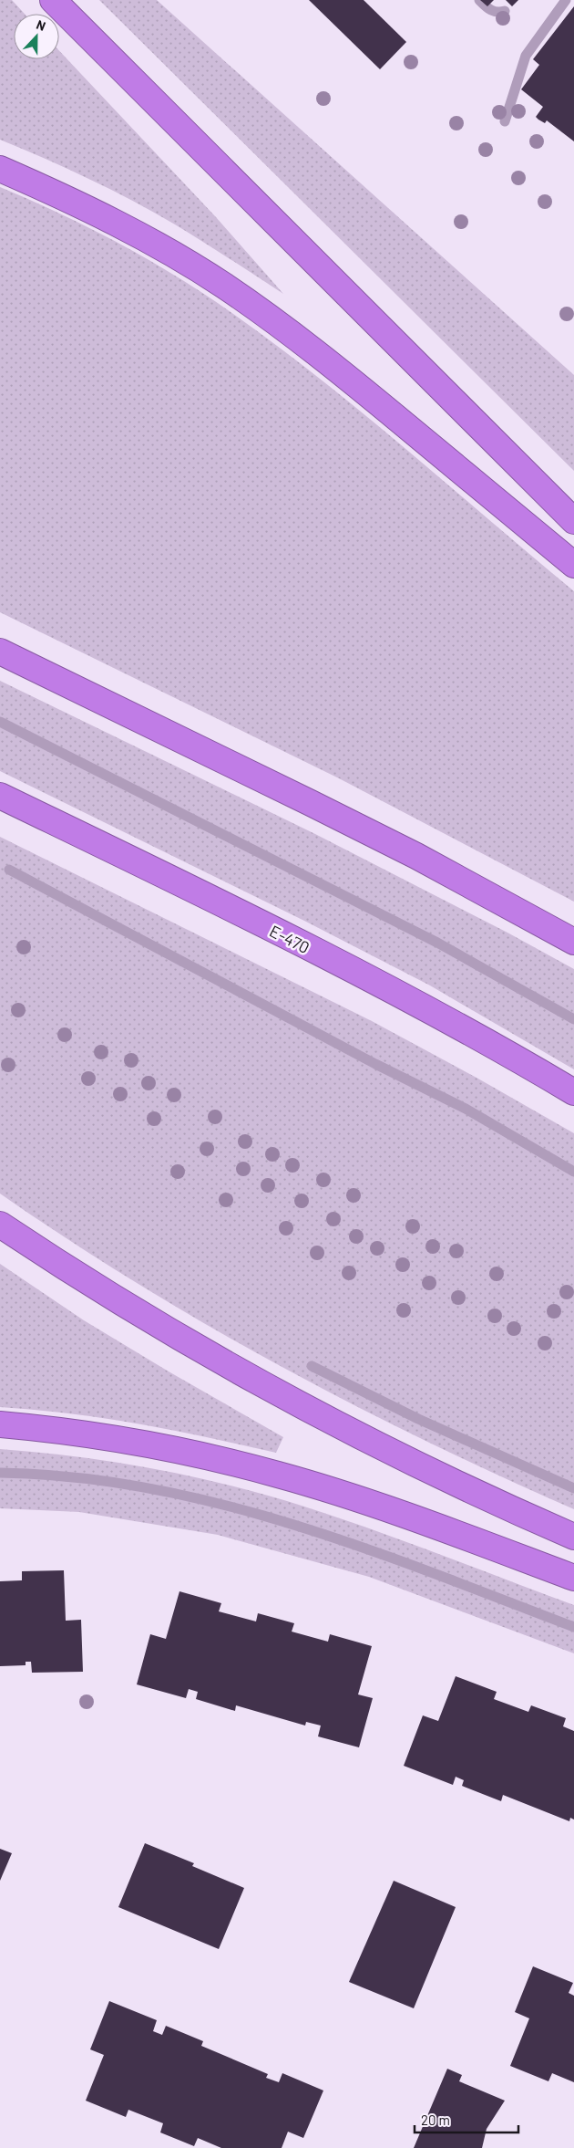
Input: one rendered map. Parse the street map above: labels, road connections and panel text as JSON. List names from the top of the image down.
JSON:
{
  "streets": {
    "highway": ["E-470"]
  },
  "scale_bar": "20 m",
  "north": "top"
}
